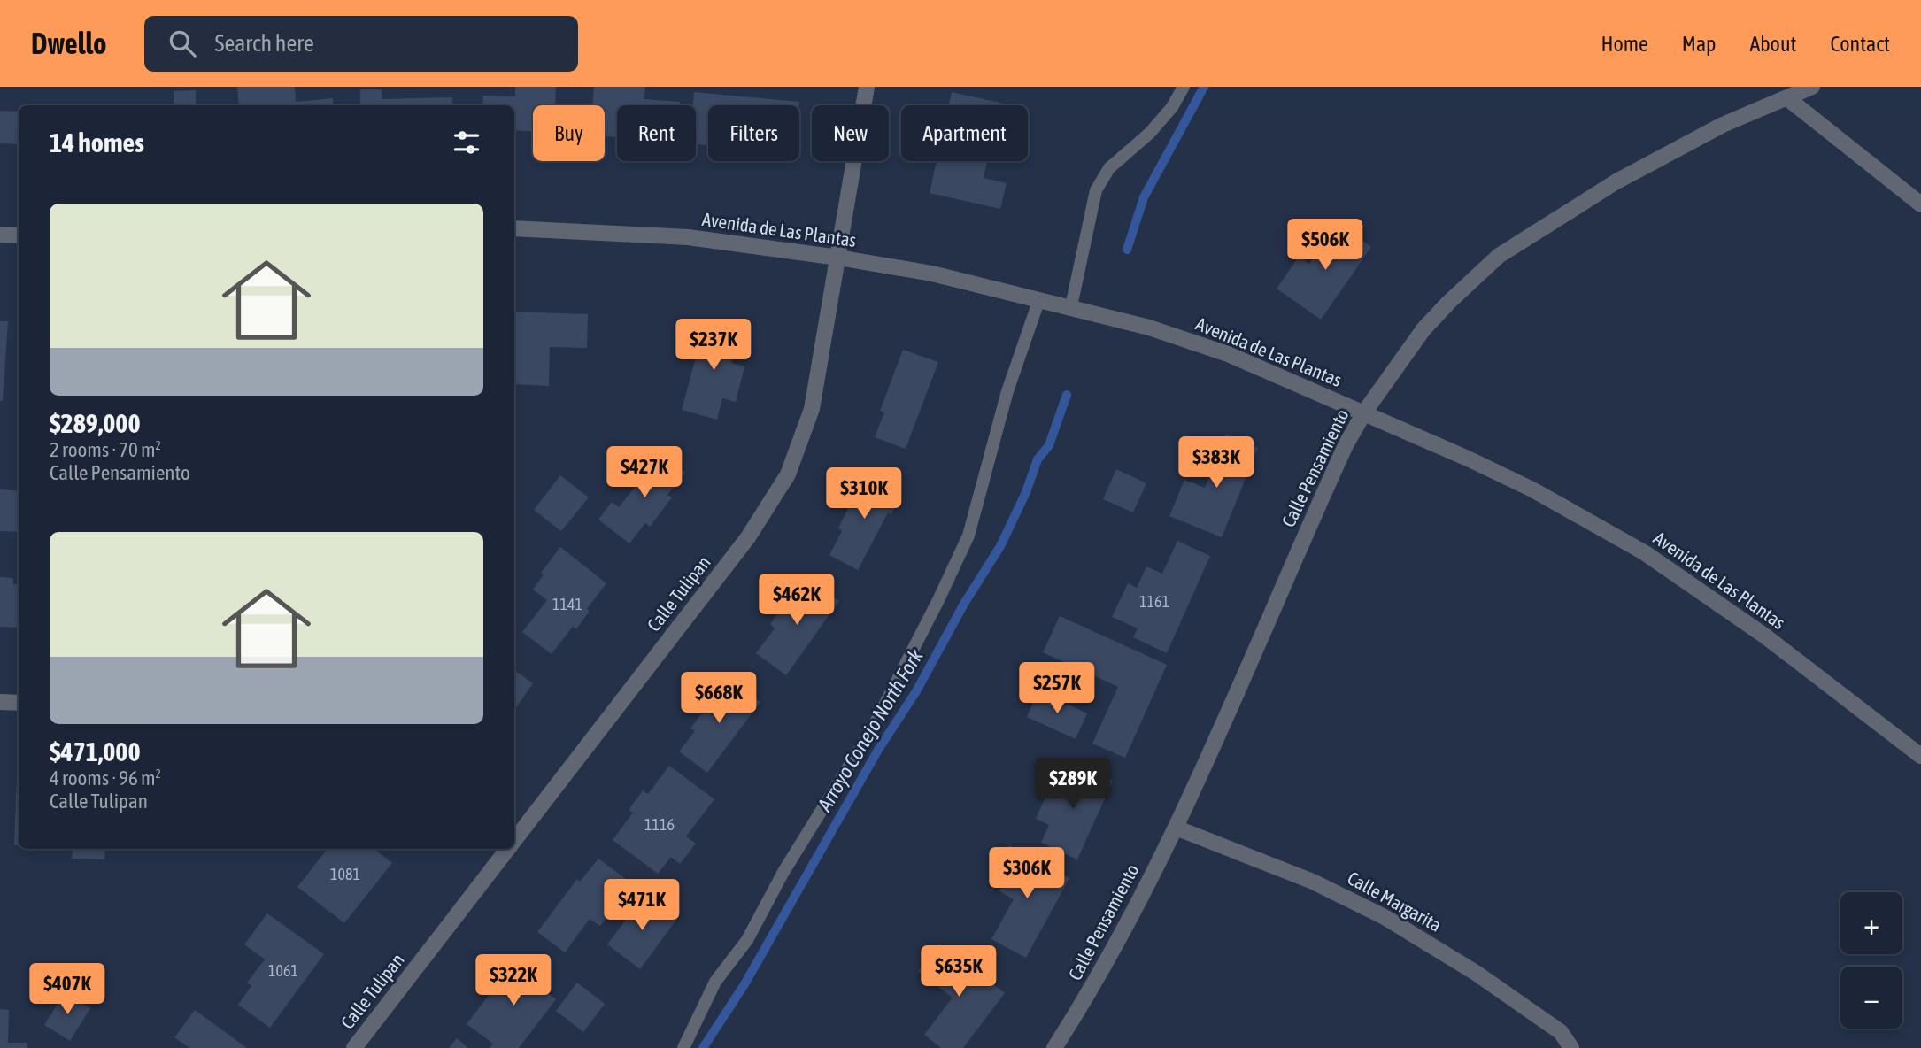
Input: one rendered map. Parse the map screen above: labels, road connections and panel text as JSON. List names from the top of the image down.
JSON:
{
  "streets": {
    "street": [
      "Avenida de Las Plantas",
      "Calle Pensamiento",
      "Calle Tulipan",
      "Calle Margarita"
    ]
  },
  "crossings": [
    ["Avenida de Las Plantas", "Calle Pensamiento"],
    ["Avenida de Las Plantas", "Calle Tulipan"],
    ["Calle Pensamiento", "Calle Margarita"]
  ],
  "water": ["Arroyo Conejo North Fork"],
  "house_numbers": [
    "1161",
    "1141",
    "1116",
    "1081",
    "1061"
  ],
  "page": {
    "header": "Dwello",
    "search": "Search here",
    "nav": [
      "Home",
      "Map",
      "About",
      "Contact"
    ],
    "chip": [
      "Buy",
      "Rent",
      "Filters",
      "New",
      "Apartment"
    ],
    "heading": "14 homes",
    "list": [
      {
        "name": "$289,000",
        "note": "2 rooms · 70 m² · Calle Pensamiento"
      },
      {
        "name": "$471,000",
        "note": "4 rooms · 96 m² · Calle Tulipan"
      }
    ],
    "price": [
      "$506K",
      "$237K",
      "$383K",
      "$427K",
      "$310K",
      "$462K",
      "$257K",
      "$668K",
      "$289K",
      "$306K",
      "$471K",
      "$635K",
      "$322K",
      "$407K"
    ],
    "map_buttons": ["+", "−"]
  }
}
